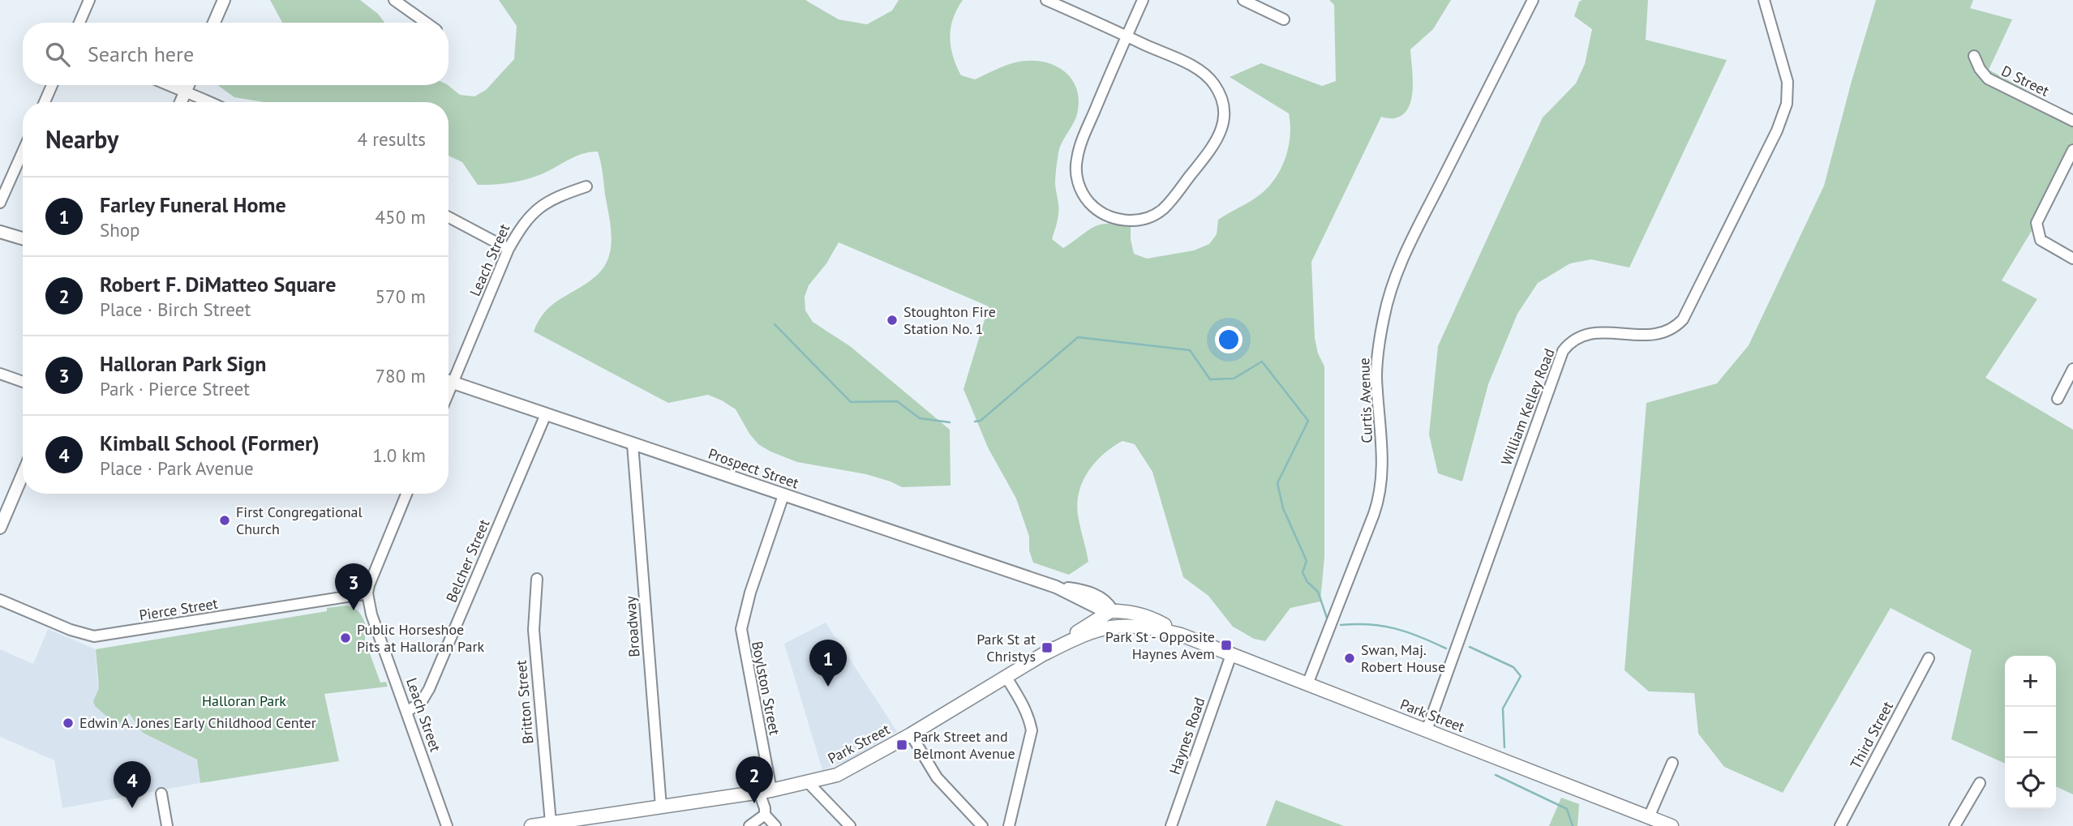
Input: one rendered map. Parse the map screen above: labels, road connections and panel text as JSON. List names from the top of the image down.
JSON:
{
  "streets": {
    "main road": ["Park Street"],
    "street": [
      "D Street",
      "Leach Street",
      "Curtis Avenue",
      "William Kelley Road",
      "Prospect Street",
      "Belcher Street",
      "Pierce Street",
      "Broadway",
      "Boylston Street",
      "Britton Street",
      "Third Street",
      "Haynes Road"
    ]
  },
  "crossings": [
    ["Leach Street", "Belcher Street"],
    ["Leach Street", "Pierce Street"],
    ["Curtis Avenue", "Park Street"],
    ["William Kelley Road", "Park Street"],
    ["Prospect Street", "Belcher Street"],
    ["Prospect Street", "Broadway"],
    ["Prospect Street", "Boylston Street"],
    ["Prospect Street", "Park Street"],
    ["Broadway", "Park Street"],
    ["Boylston Street", "Park Street"],
    ["Britton Street", "Park Street"],
    ["Park Street", "Haynes Road"]
  ],
  "parks": ["Halloran Park"],
  "places": {
    "other": [
      "Stoughton Fire Station No. 1",
      "First Congregational Church",
      "Public Horseshoe Pits at Halloran Park",
      "Swan, Maj. Robert House",
      "Edwin A. Jones Early Childhood Center"
    ],
    "transit": ["Park St - Opposite Haynes Avem", "Park St at Christys", "Park Street and Belmont Avenue"]
  },
  "page": {
    "search": "Search here",
    "heading": ["Nearby", "4 results"],
    "list": [
      {
        "mark": "1",
        "name": "Farley Funeral Home",
        "note": "Shop",
        "value": "450 m"
      },
      {
        "mark": "2",
        "name": "Robert F. DiMatteo Square",
        "note": "Place · Birch Street",
        "value": "570 m"
      },
      {
        "mark": "3",
        "name": "Halloran Park Sign",
        "note": "Park · Pierce Street",
        "value": "780 m"
      },
      {
        "mark": "4",
        "name": "Kimball School (Former)",
        "note": "Place · Park Avenue",
        "value": "1.0 km"
      }
    ],
    "pins": [
      "3",
      "1",
      "2",
      "4"
    ],
    "map_buttons": ["+", "−"]
  }
}
